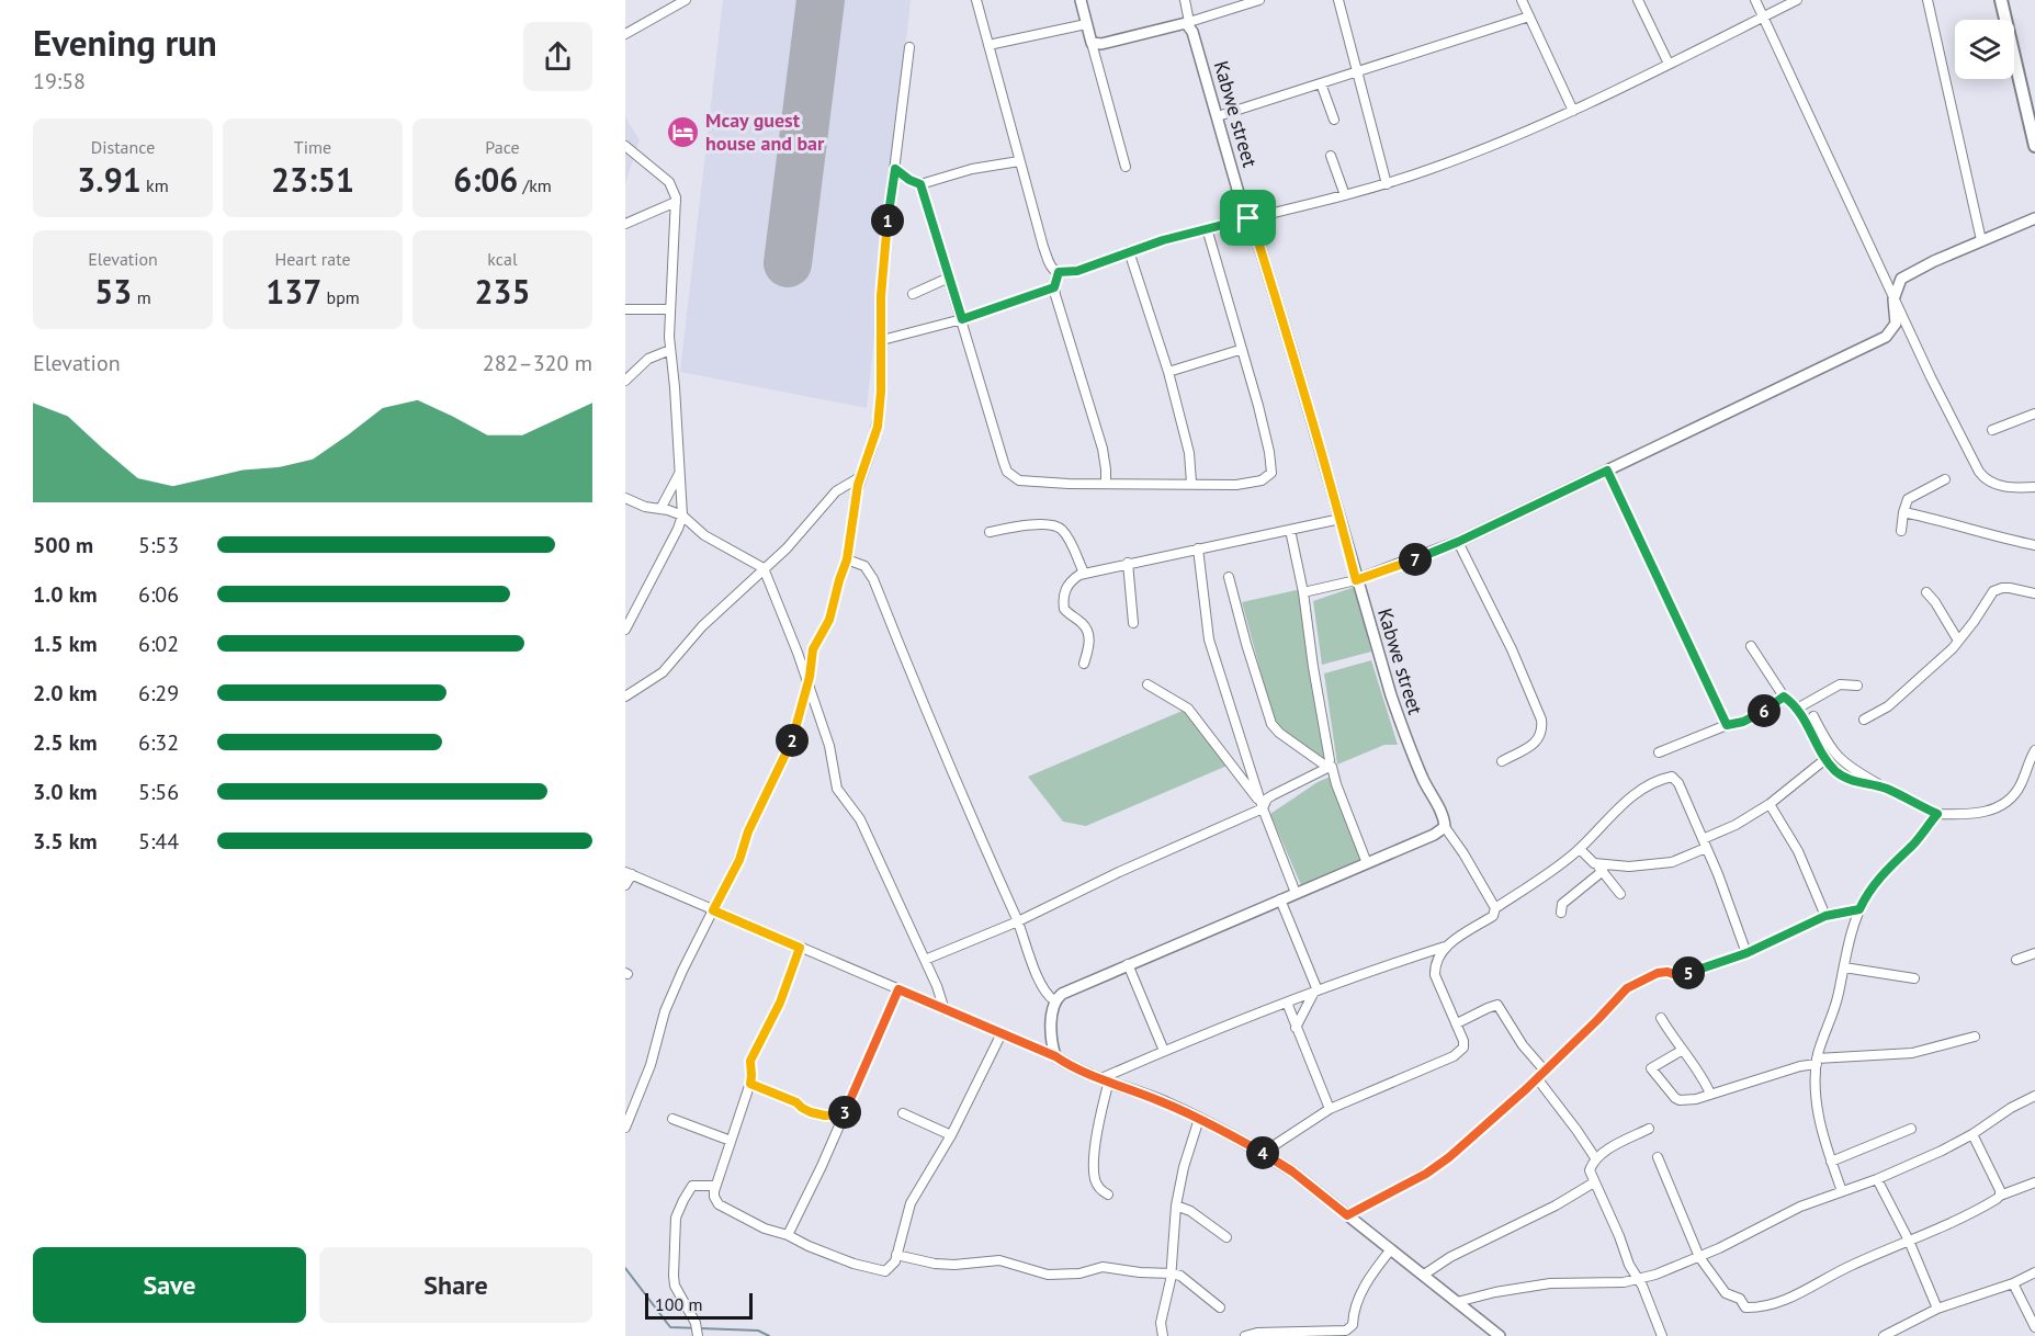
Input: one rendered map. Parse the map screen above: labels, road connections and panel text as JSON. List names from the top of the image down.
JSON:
{
  "streets": {
    "main road": ["Kabwe street"]
  },
  "places": {
    "hotel": ["Mcay guest house and bar"]
  },
  "scale_bar": "100 m",
  "page": {
    "heading": ["Evening run", "19:58"],
    "stats": [
      ["Distance", "3.91 km"],
      ["Time", "23:51"],
      ["Pace", "6:06 /km"],
      ["Elevation", "53 m"],
      ["Heart rate", "137 bpm"],
      ["kcal", "235"]
    ],
    "pins": [
      "1",
      "7",
      "6",
      "2",
      "5",
      "3",
      "4"
    ],
    "chart": ["Elevation", "282–320 m"],
    "list": [
      {
        "name": "500 m",
        "note": "5:53"
      },
      {
        "name": "1.0 km",
        "note": "6:06"
      },
      {
        "name": "1.5 km",
        "note": "6:02"
      },
      {
        "name": "2.0 km",
        "note": "6:29"
      },
      {
        "name": "2.5 km",
        "note": "6:32"
      },
      {
        "name": "3.0 km",
        "note": "5:56"
      },
      {
        "name": "3.5 km",
        "note": "5:44"
      }
    ],
    "buttons": ["Save", "Share"],
    "scale": "100 m"
  }
}
